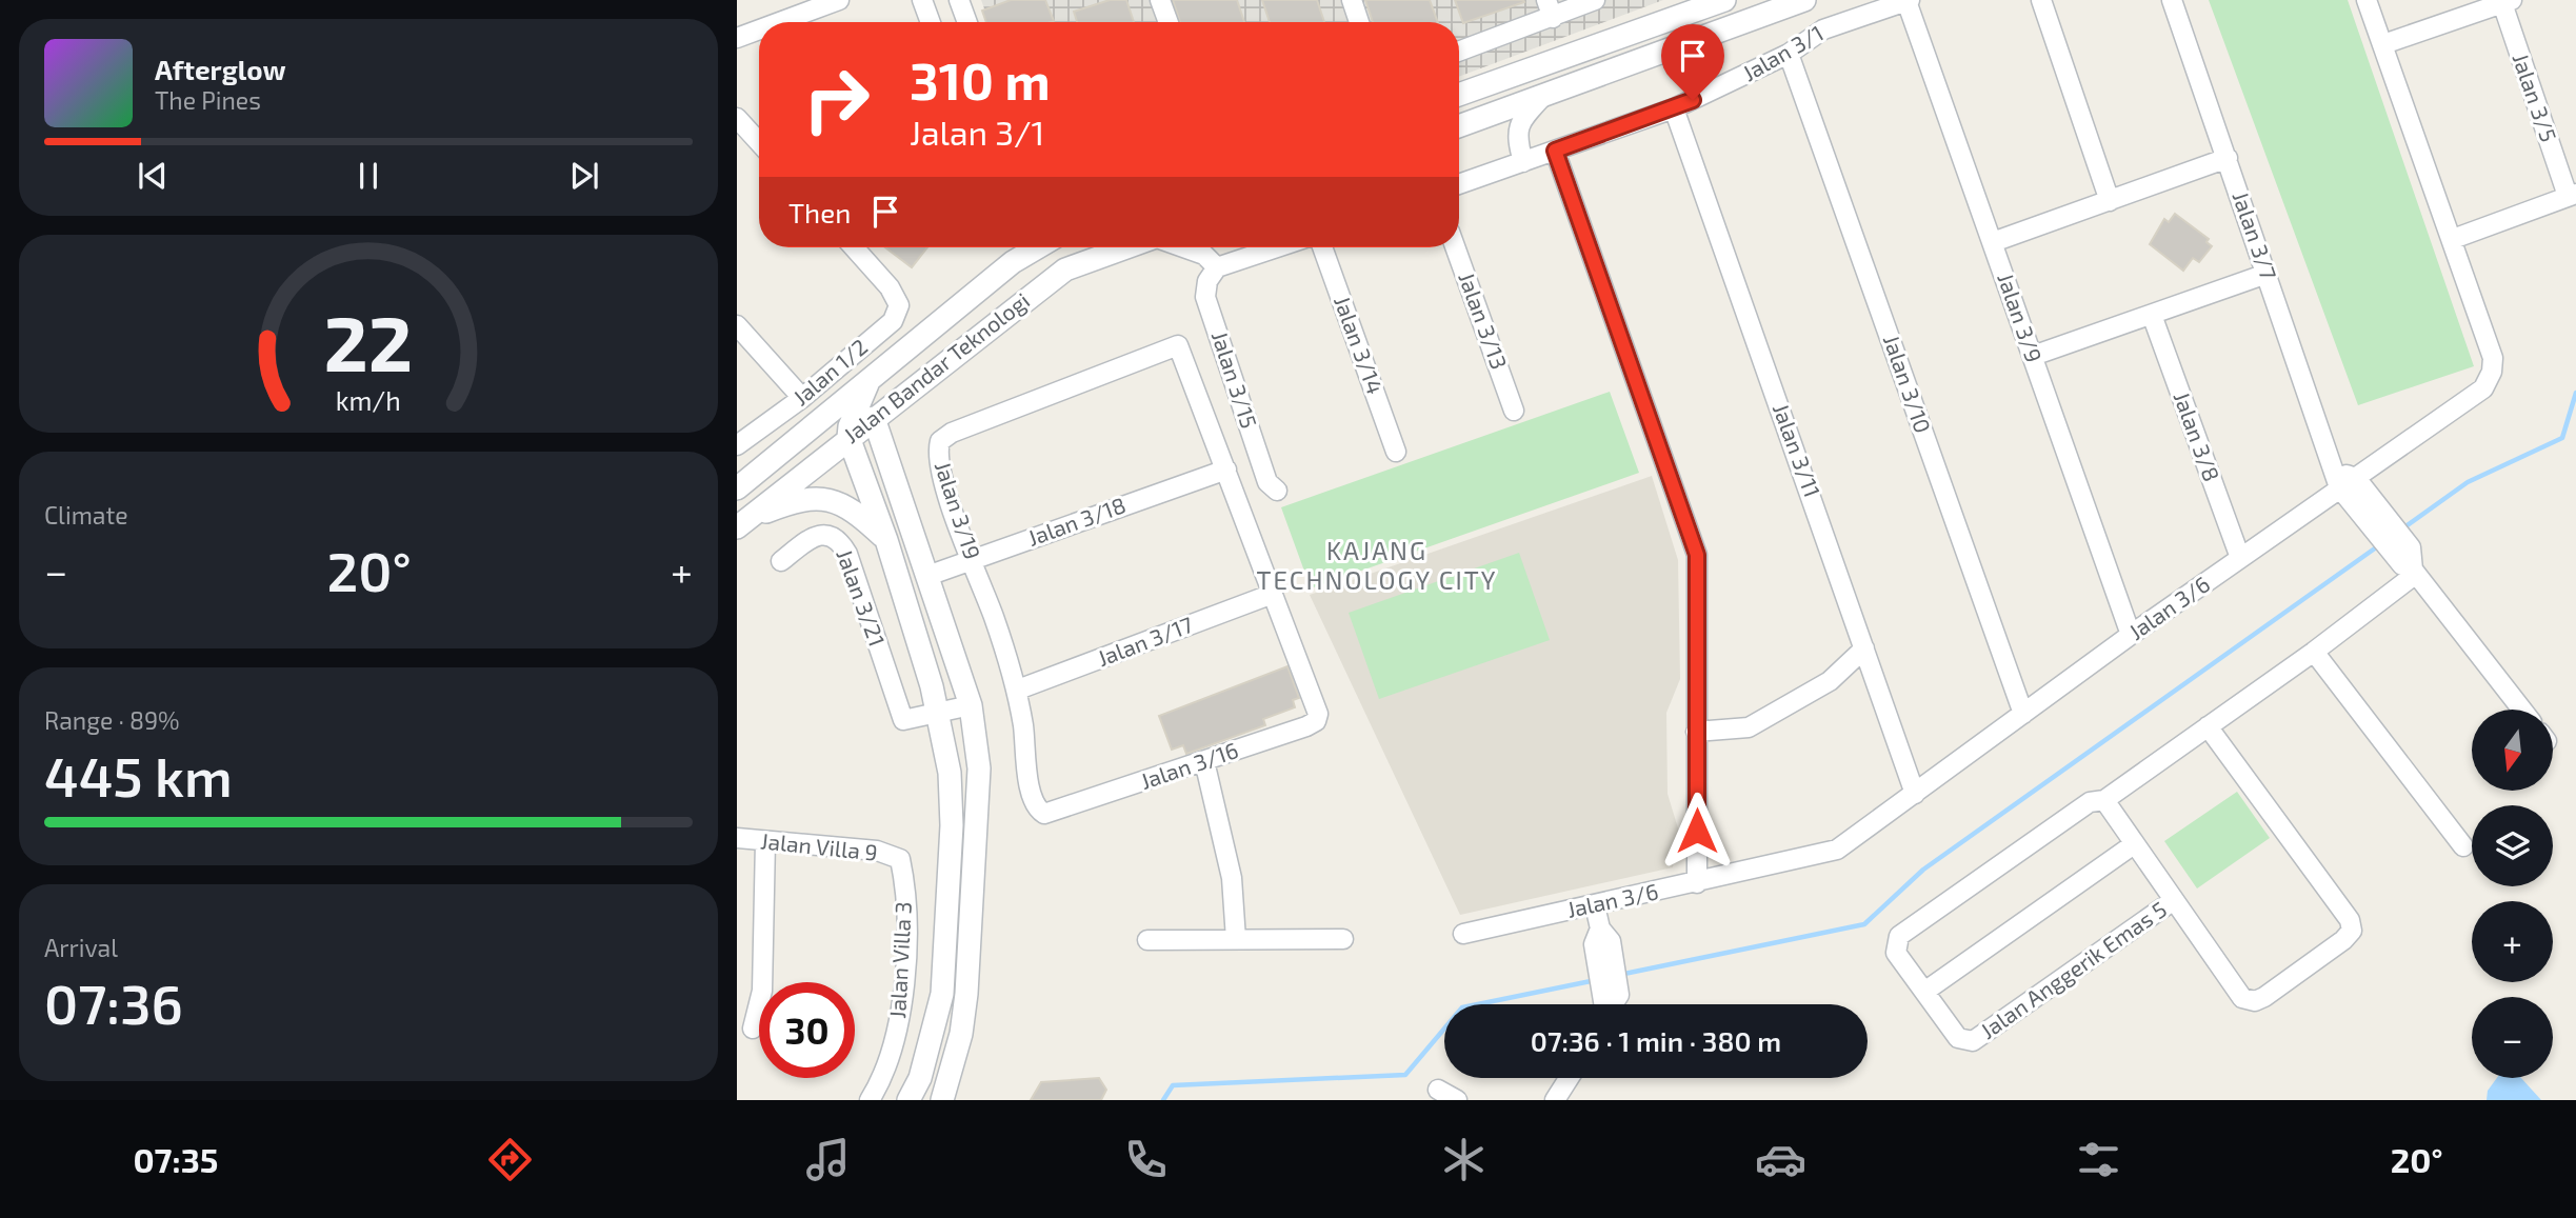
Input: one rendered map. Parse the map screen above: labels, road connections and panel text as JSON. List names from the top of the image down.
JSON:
{
  "streets": {
    "street": [
      "Jalan 3/1",
      "Jalan 3/5",
      "Jalan 3/7",
      "Jalan 3/9",
      "Jalan 3/13",
      "Jalan 3/14",
      "Jalan Bandar Teknologi",
      "Jalan 1/2",
      "Jalan 3/15",
      "Jalan 3/10",
      "Jalan 3/8",
      "Jalan 3/11",
      "Jalan 3/19",
      "Jalan 3/18",
      "Jalan 3/21",
      "Jalan 3/6",
      "Jalan 3/17",
      "Jalan 3/16",
      "Jalan Villa 9",
      "Jalan Villa 3",
      "Jalan Anggerik Emas 5"
    ]
  },
  "crossings": [
    ["Jalan 3/1", "Jalan 3/9"],
    ["Jalan 3/1", "Jalan 3/10"],
    ["Jalan 3/1", "Jalan 3/11"],
    ["Jalan 3/7", "Jalan 3/6"],
    ["Jalan 3/9", "Jalan 3/6"],
    ["Jalan 3/10", "Jalan 3/6"],
    ["Jalan 3/8", "Jalan 3/6"],
    ["Jalan 3/11", "Jalan 3/6"],
    ["Jalan 3/19", "Jalan 3/18"],
    ["Jalan 3/19", "Jalan 3/17"],
    ["Jalan 3/19", "Jalan 3/16"],
    ["Jalan 3/17", "Jalan 3/16"],
    ["Jalan Villa 9", "Jalan Villa 3"]
  ],
  "districts": ["KAJANG TECHNOLOGY CITY"],
  "north": "bottom",
  "page": {
    "turn": ["310 m", "Jalan 3/1"],
    "song": ["Afterglow", "The Pines"],
    "then": "Then",
    "tile": [
      "Climate",
      ["Range · 89%", "445 km"],
      ["Arrival", "07:36"]
    ],
    "heat": ["−", "20°", "+"],
    "map_buttons": ["+", "−"],
    "limit": "30",
    "trip": "07:36 · 1 min · 380 m",
    "tabs": ["07:35", "20°"],
    "gauge": ["22", "km/h"]
  }
}
